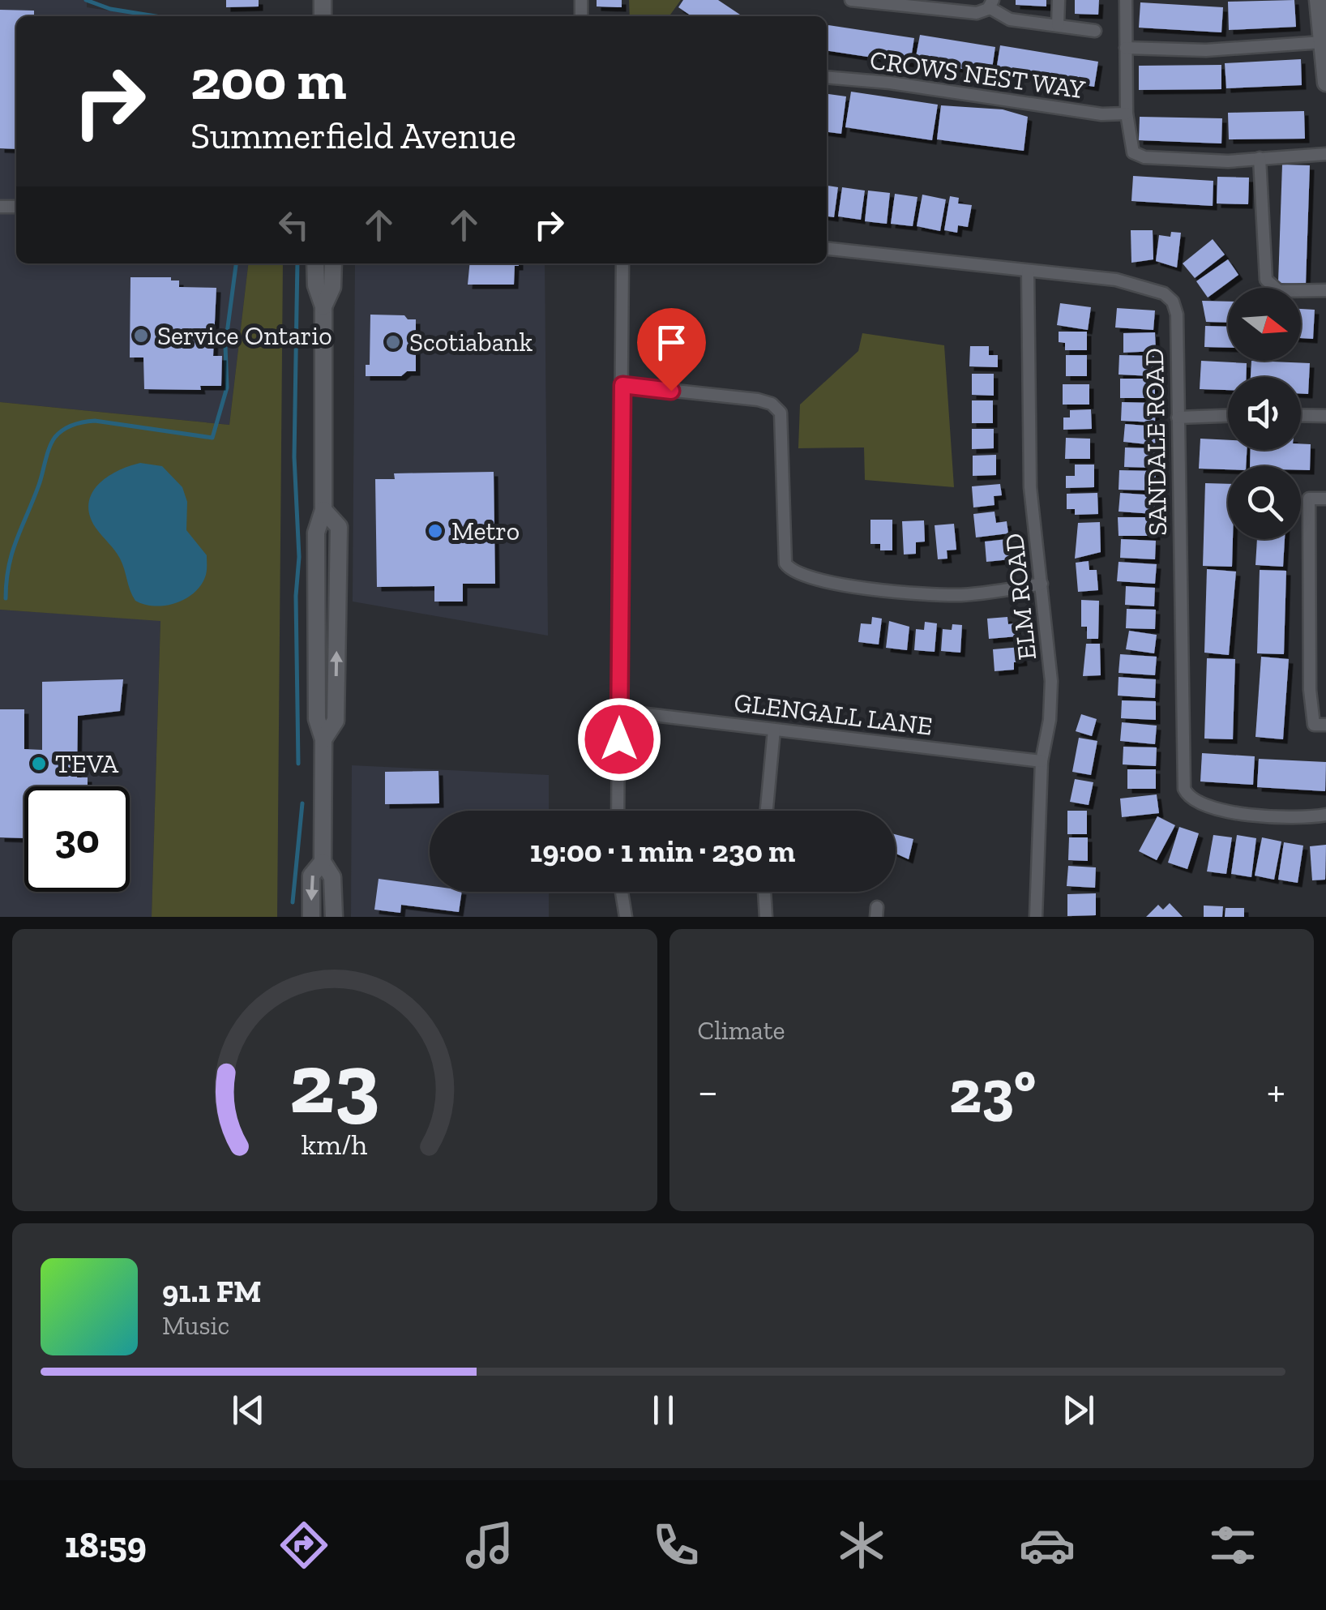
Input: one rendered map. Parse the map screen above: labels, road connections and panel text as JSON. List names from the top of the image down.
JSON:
{
  "streets": {
    "street": [
      "CROWS NEST WAY",
      "SANDALE ROAD",
      "ELM ROAD",
      "GLENGALL LANE"
    ]
  },
  "crossings": [
    ["SANDALE ROAD", "ELM ROAD"],
    ["ELM ROAD", "GLENGALL LANE"]
  ],
  "places": [
    "Service Ontario",
    "Scotiabank",
    "Metro",
    "TEVA"
  ],
  "north": "right",
  "page": {
    "turn": ["200 m", "Summerfield Avenue"],
    "limit": "30",
    "trip": "19:00 · 1 min · 230 m",
    "tile": "Climate",
    "heat": ["−", "23°", "+"],
    "song": ["91.1 FM", "Music"],
    "tabs": "18:59",
    "gauge": ["23", "km/h"]
  }
}
